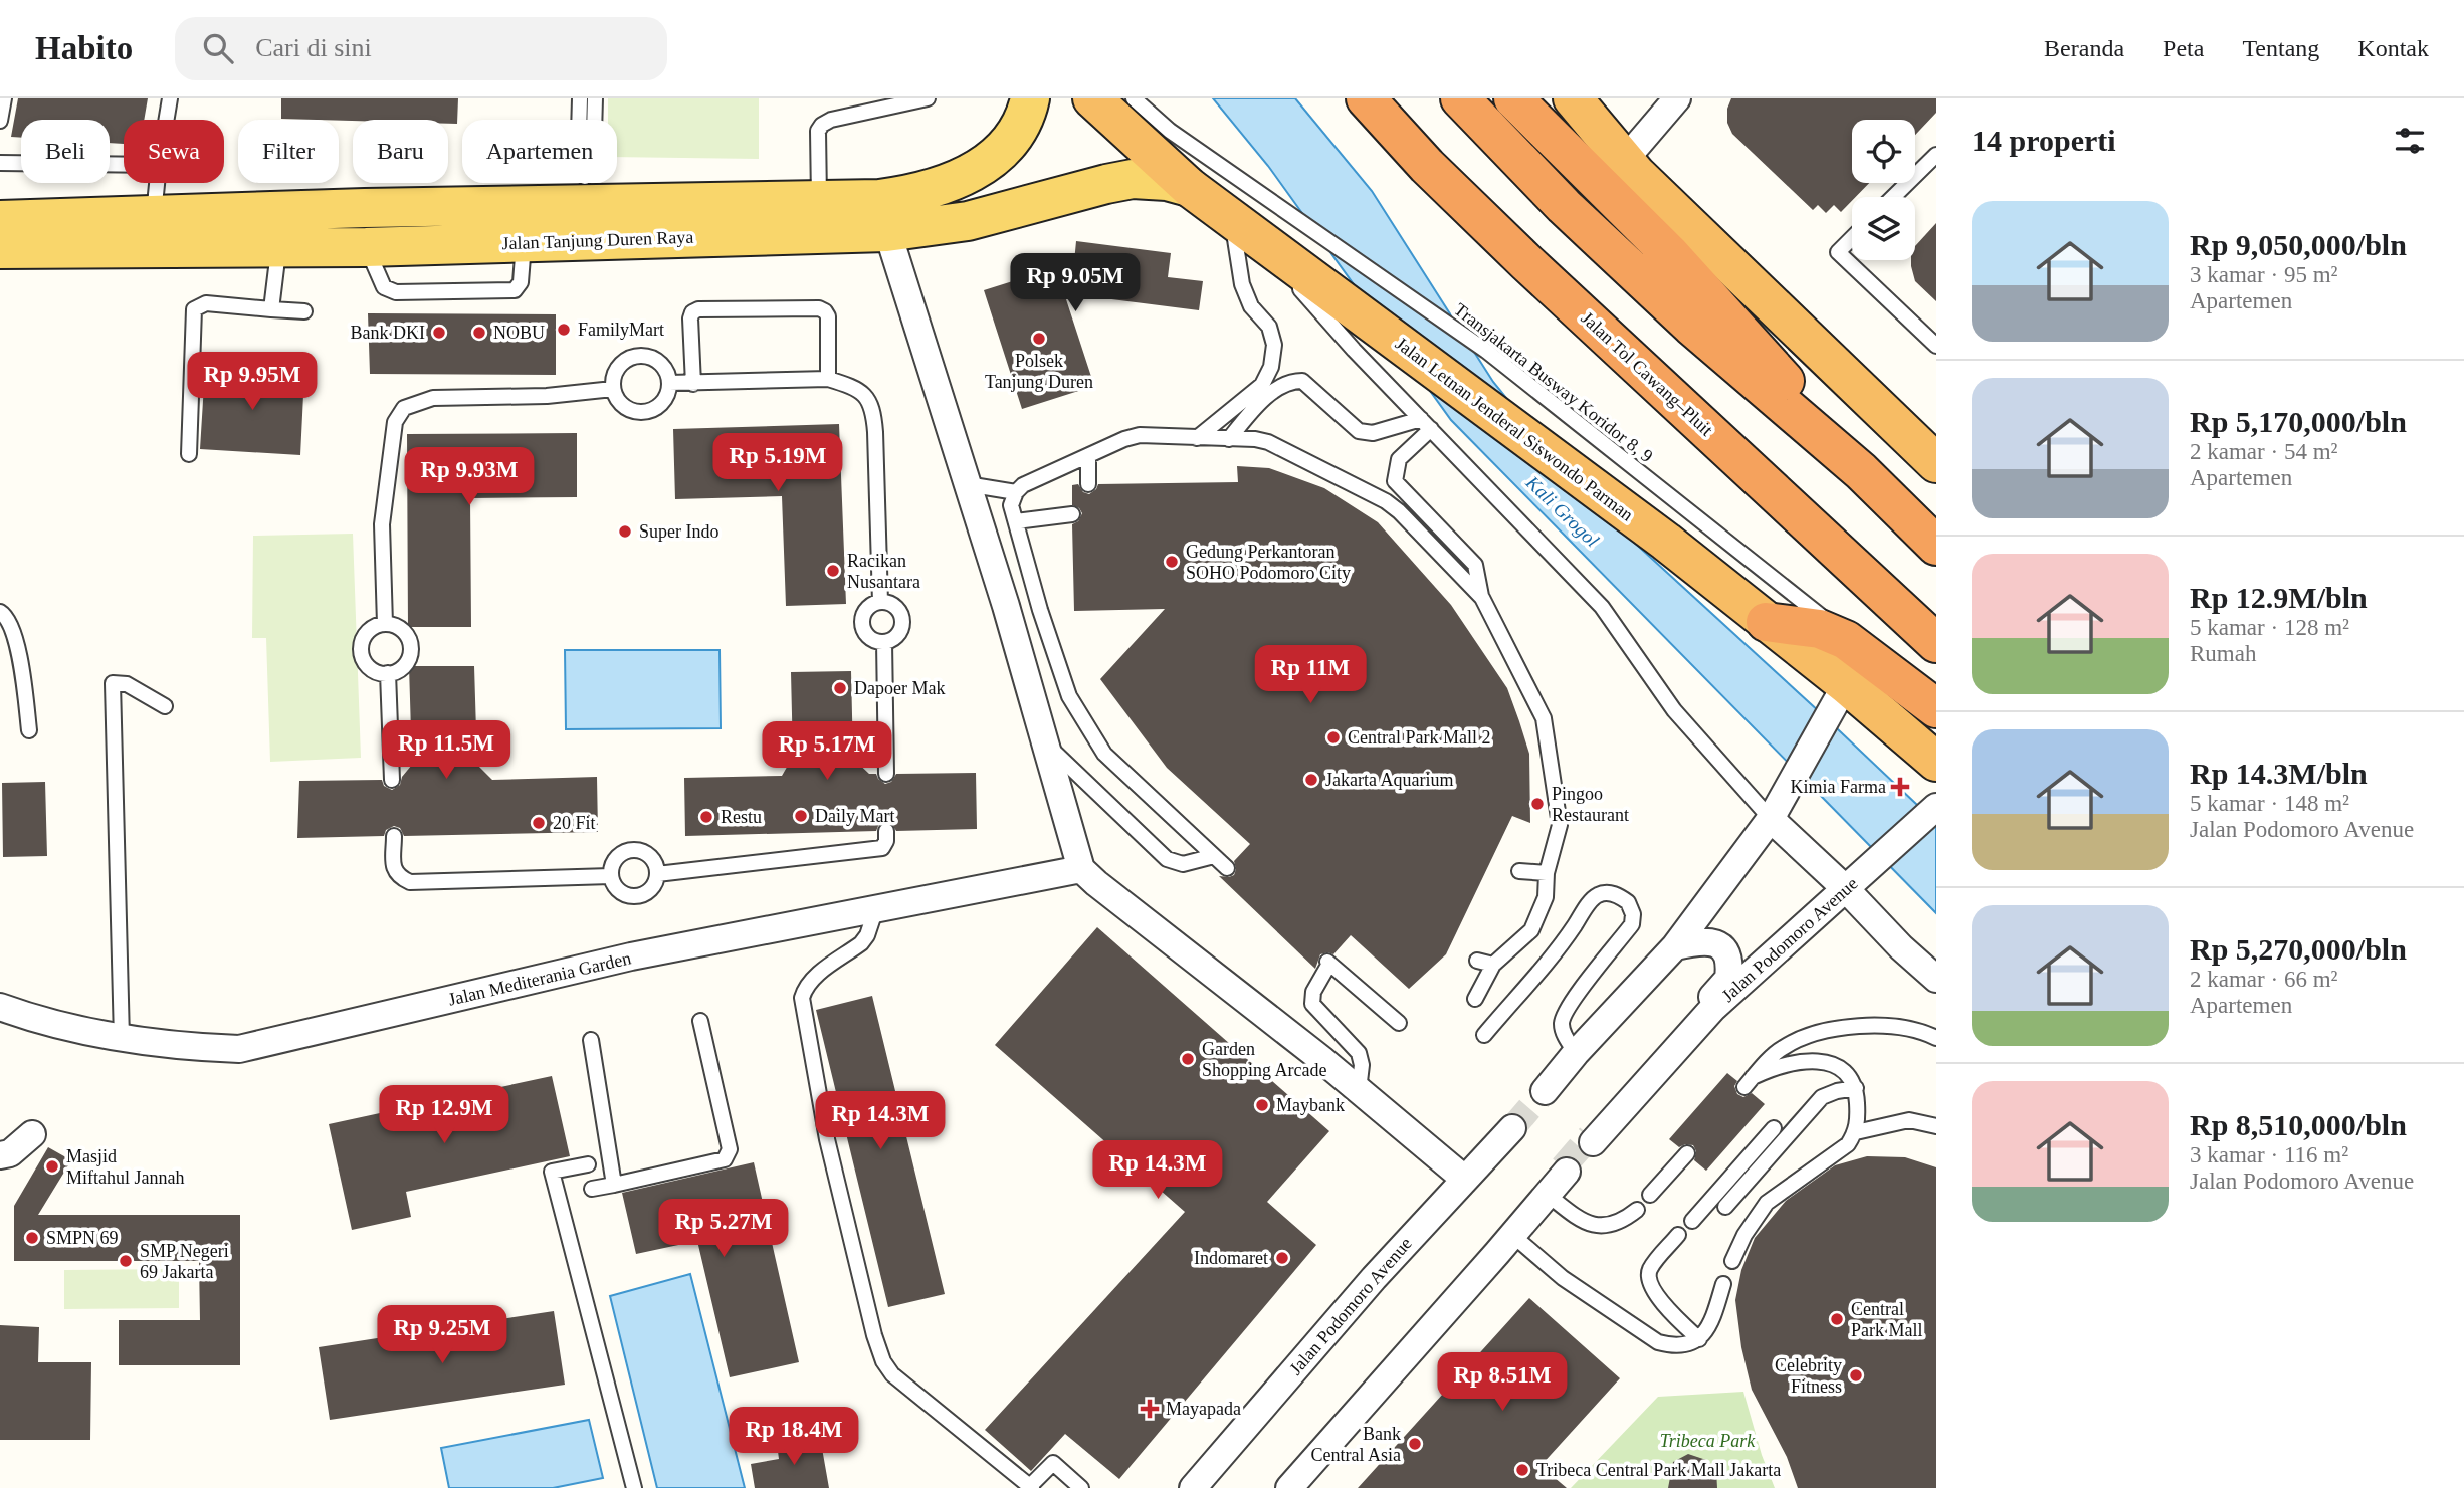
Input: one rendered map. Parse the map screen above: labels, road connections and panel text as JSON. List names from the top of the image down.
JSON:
{
  "streets": {
    "highway": ["Jalan Tol Cawang–Pluit", "Jalan Letnan Jenderal Siswondo Parman"],
    "main road": ["Jalan Tanjung Duren Raya"],
    "street": ["Jalan Podomoro Avenue", "Jalan Mediterania Garden"],
    "lane": ["Transjakarta Busway Koridor 8, 9"]
  },
  "crossings": [
    ["Jalan Tanjung Duren Raya", "Jalan Letnan Jenderal Siswondo Parman"],
    ["Transjakarta Busway Koridor 8, 9", "Jalan Letnan Jenderal Siswondo Parman"]
  ],
  "water": ["Kali Grogol"],
  "parks": ["Tribeca Park"],
  "places": {
    "other": [
      "FamilyMart",
      "Bank DKI",
      "NOBU",
      "Polsek Tanjung Duren",
      "Super Indo",
      "Gedung Perkantoran SOHO Podomoro City",
      "Racikan Nusantara",
      "Dapoer Mak",
      "Central Park Mall 2",
      "Jakarta Aquarium",
      "Pingoo Restaurant",
      "Daily Mart",
      "Restu",
      "20 Fit",
      "Garden Shopping Arcade",
      "Maybank",
      "Masjid Miftahul Jannah",
      "SMPN 69",
      "Indomaret",
      "SMP Negeri 69 Jakarta",
      "Central Park Mall",
      "Celebrity Fitness",
      "Bank Central Asia",
      "Tribeca Central Park Mall Jakarta"
    ],
    "health": ["Kimia Farma", "Mayapada"]
  },
  "page": {
    "header": "Habito",
    "search": "Cari di sini",
    "nav": [
      "Beranda",
      "Peta",
      "Tentang",
      "Kontak"
    ],
    "heading": "14 properti",
    "chip": [
      "Beli",
      "Sewa",
      "Filter",
      "Baru",
      "Apartemen"
    ],
    "list": [
      {
        "name": "Rp 9,050,000/bln",
        "note": "3 kamar · 95 m² · Apartemen"
      },
      {
        "name": "Rp 5,170,000/bln",
        "note": "2 kamar · 54 m² · Apartemen"
      },
      {
        "name": "Rp 12.9M/bln",
        "note": "5 kamar · 128 m² · Rumah"
      },
      {
        "name": "Rp 14.3M/bln",
        "note": "5 kamar · 148 m² · Jalan Podomoro Avenue"
      },
      {
        "name": "Rp 5,270,000/bln",
        "note": "2 kamar · 66 m² · Apartemen"
      },
      {
        "name": "Rp 8,510,000/bln",
        "note": "3 kamar · 116 m² · Jalan Podomoro Avenue"
      }
    ],
    "price": [
      "Rp 9.05M",
      "Rp 9.95M",
      "Rp 5.19M",
      "Rp 9.93M",
      "Rp 11M",
      "Rp 11.5M",
      "Rp 5.17M",
      "Rp 12.9M",
      "Rp 14.3M",
      "Rp 14.3M",
      "Rp 5.27M",
      "Rp 9.25M",
      "Rp 8.51M",
      "Rp 18.4M"
    ]
  }
}
